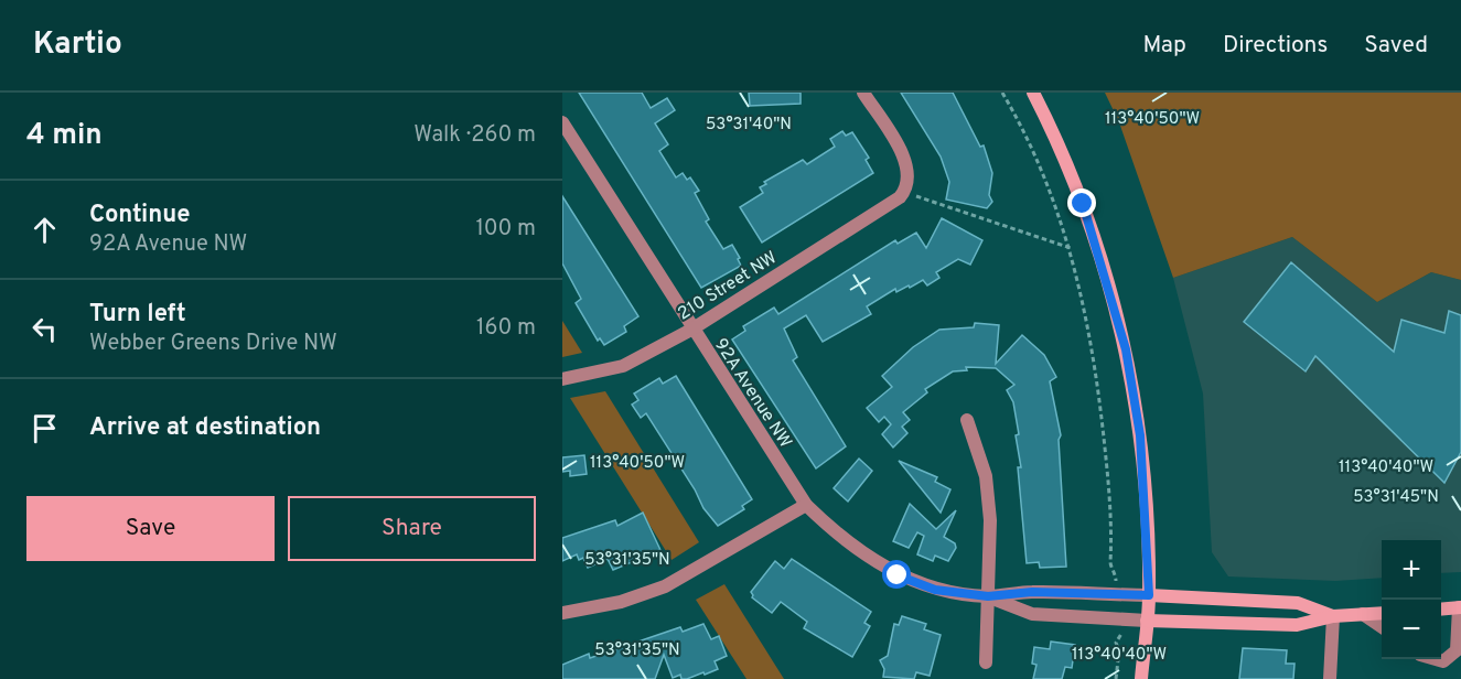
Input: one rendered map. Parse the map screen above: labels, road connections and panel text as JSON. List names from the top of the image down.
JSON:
{
  "streets": {
    "street": ["210 Street NW", "92A Avenue NW"]
  },
  "crossings": [
    ["210 Street NW", "92A Avenue NW"]
  ],
  "page": {
    "header": "Kartio",
    "nav": ["Map", "Directions", "Saved"],
    "heading": ["4 min", "Walk · 260 m"],
    "list": [
      ["Continue", "92A Avenue NW", "100 m"],
      ["Turn left", "Webber Greens Drive NW", "160 m"],
      "Arrive at destination"
    ],
    "buttons": ["Save", "Share"],
    "map_buttons": ["+", "−"]
  },
  "coordinates": [
    "113°40'50\"W",
    "53°31'40\"N",
    "113°40'40\"W",
    "53°31'45\"N",
    "53°31'35\"N"
  ]
}
